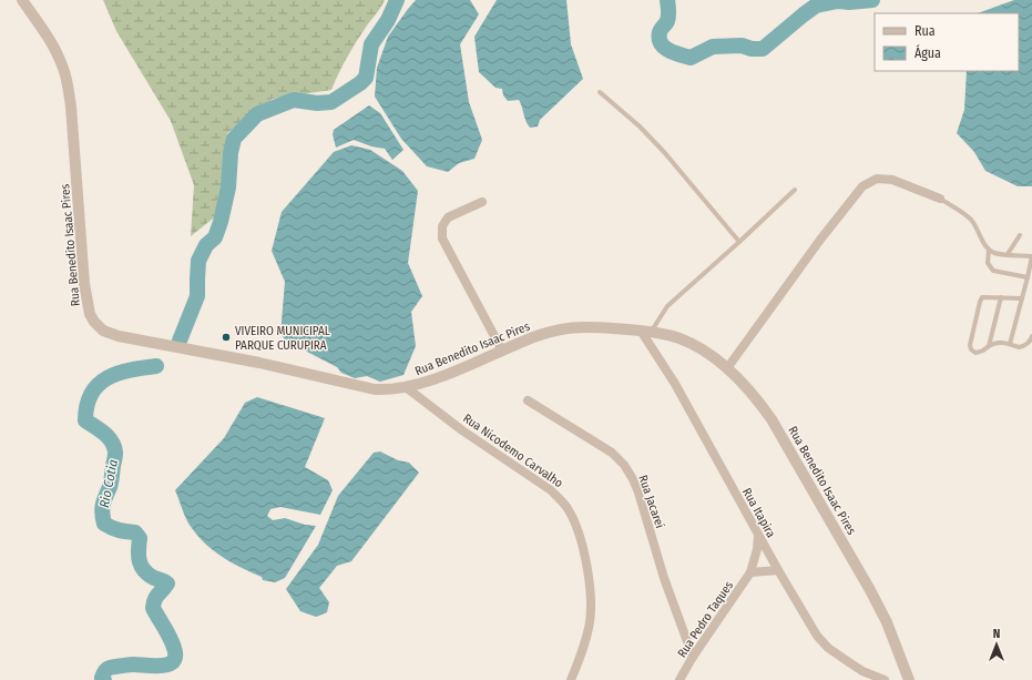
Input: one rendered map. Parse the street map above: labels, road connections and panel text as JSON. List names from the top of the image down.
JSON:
{
  "streets": {
    "street": [
      "Rua Benedito Isaac Pires",
      "Rua Nicodemo Carvalho",
      "Rua Jacareí",
      "Rua Itapira",
      "Rua Pedro Taques"
    ]
  },
  "crossings": [
    ["Rua Benedito Isaac Pires", "Rua Nicodemo Carvalho"],
    ["Rua Benedito Isaac Pires", "Rua Itapira"],
    ["Rua Jacareí", "Rua Pedro Taques"],
    ["Rua Itapira", "Rua Pedro Taques"]
  ],
  "water": ["Rio Cotia"],
  "places": ["VIVEIRO MUNICIPAL PARQUE CURUPIRA"],
  "legend": ["Rua", "Água"],
  "north": "top"
}
